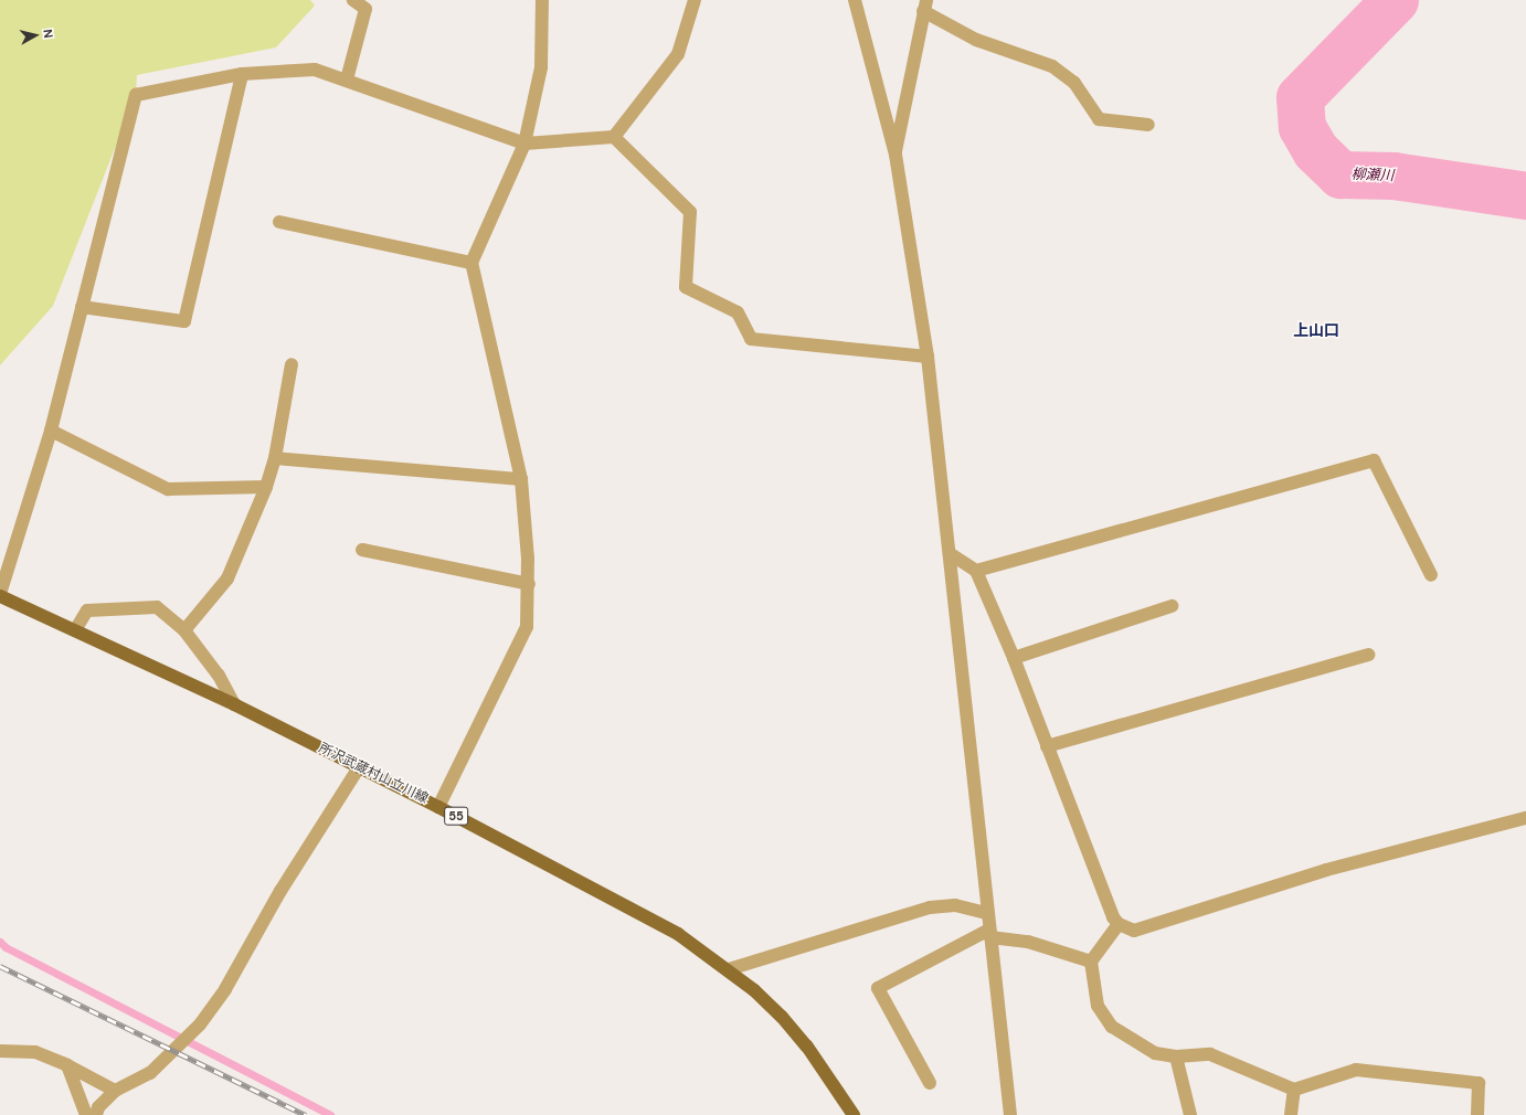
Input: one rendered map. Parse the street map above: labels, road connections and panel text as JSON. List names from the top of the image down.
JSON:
{
  "streets": {
    "main road": ["所沢武蔵村山立川線", "55"]
  },
  "districts": ["上山口"],
  "water": ["柳瀬川"],
  "north": "right"
}
